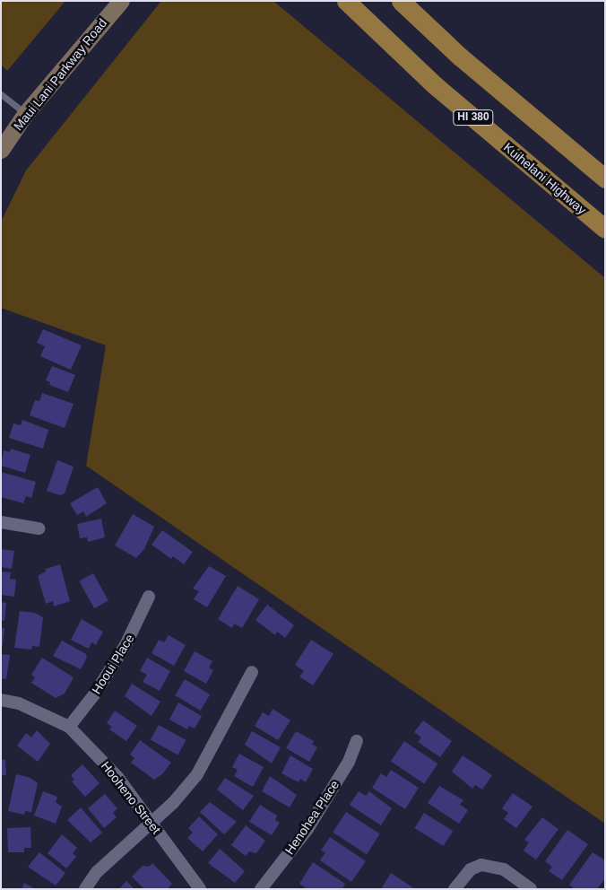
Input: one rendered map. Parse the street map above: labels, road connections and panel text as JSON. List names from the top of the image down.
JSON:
{
  "streets": {
    "main road": ["Maui Lani Parkway Road", "HI 380", "Kuihelani Highway"],
    "street": ["Hooui Place", "Hooheno Street", "Henohea Place"]
  },
  "crossings": [
    ["Hooui Place", "Hooheno Street"]
  ]
}
